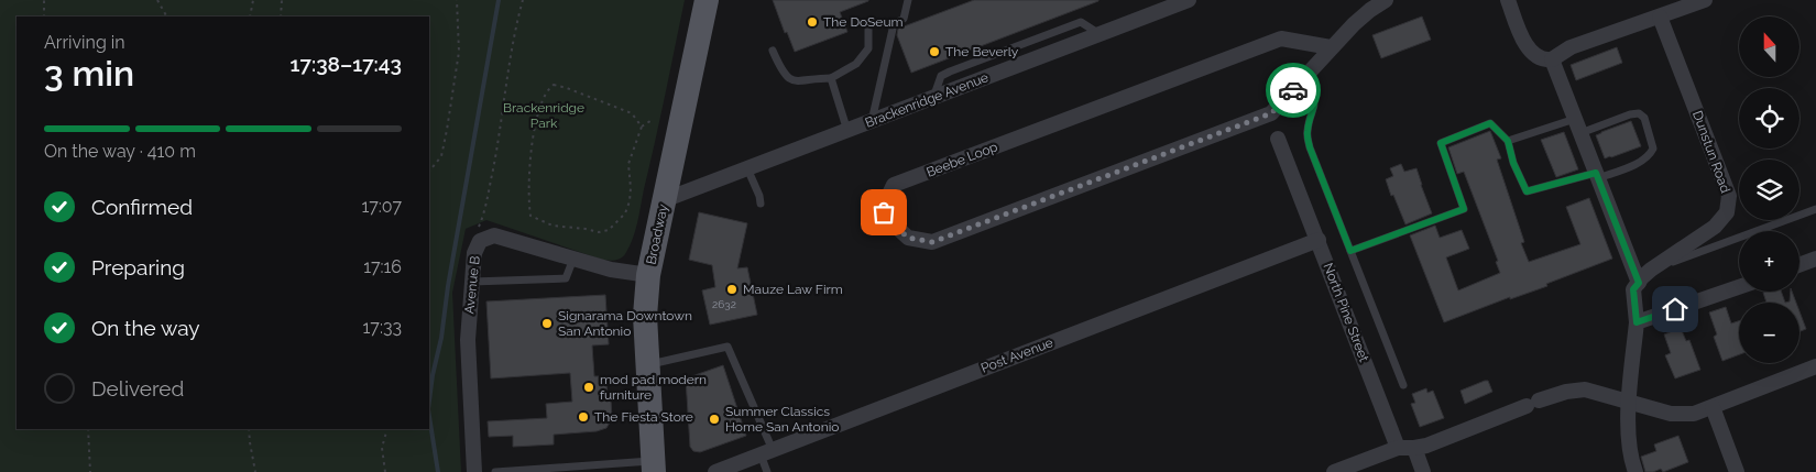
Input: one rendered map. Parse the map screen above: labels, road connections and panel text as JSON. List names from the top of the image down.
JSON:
{
  "streets": {
    "main road": ["Broadway"],
    "street": [
      "Brackenridge Avenue",
      "Dunstun Road",
      "Beebe Loop",
      "Avenue B",
      "North Pine Street",
      "Post Avenue"
    ]
  },
  "crossings": [
    ["Brackenridge Avenue", "Broadway"],
    ["Broadway", "Avenue B"],
    ["North Pine Street", "Post Avenue"]
  ],
  "parks": ["Brackenridge Park"],
  "places": [
    "The DoSeum",
    "The Beverly",
    "Mauze Law Firm",
    "Signarama Downtown San Antonio",
    "mod pad modern furniture",
    "The Fiesta Store",
    "Summer Classics Home San Antonio"
  ],
  "house_numbers": ["2632"],
  "north": "top",
  "page": {
    "map_buttons": ["+", "−"],
    "heading": ["3 min", "Arriving in", "17:38–17:43"],
    "bar": "On the way · 410 m",
    "list": [
      ["Confirmed", "17:07"],
      ["Preparing", "17:16"],
      ["On the way", "17:33"],
      "Delivered"
    ]
  }
}
